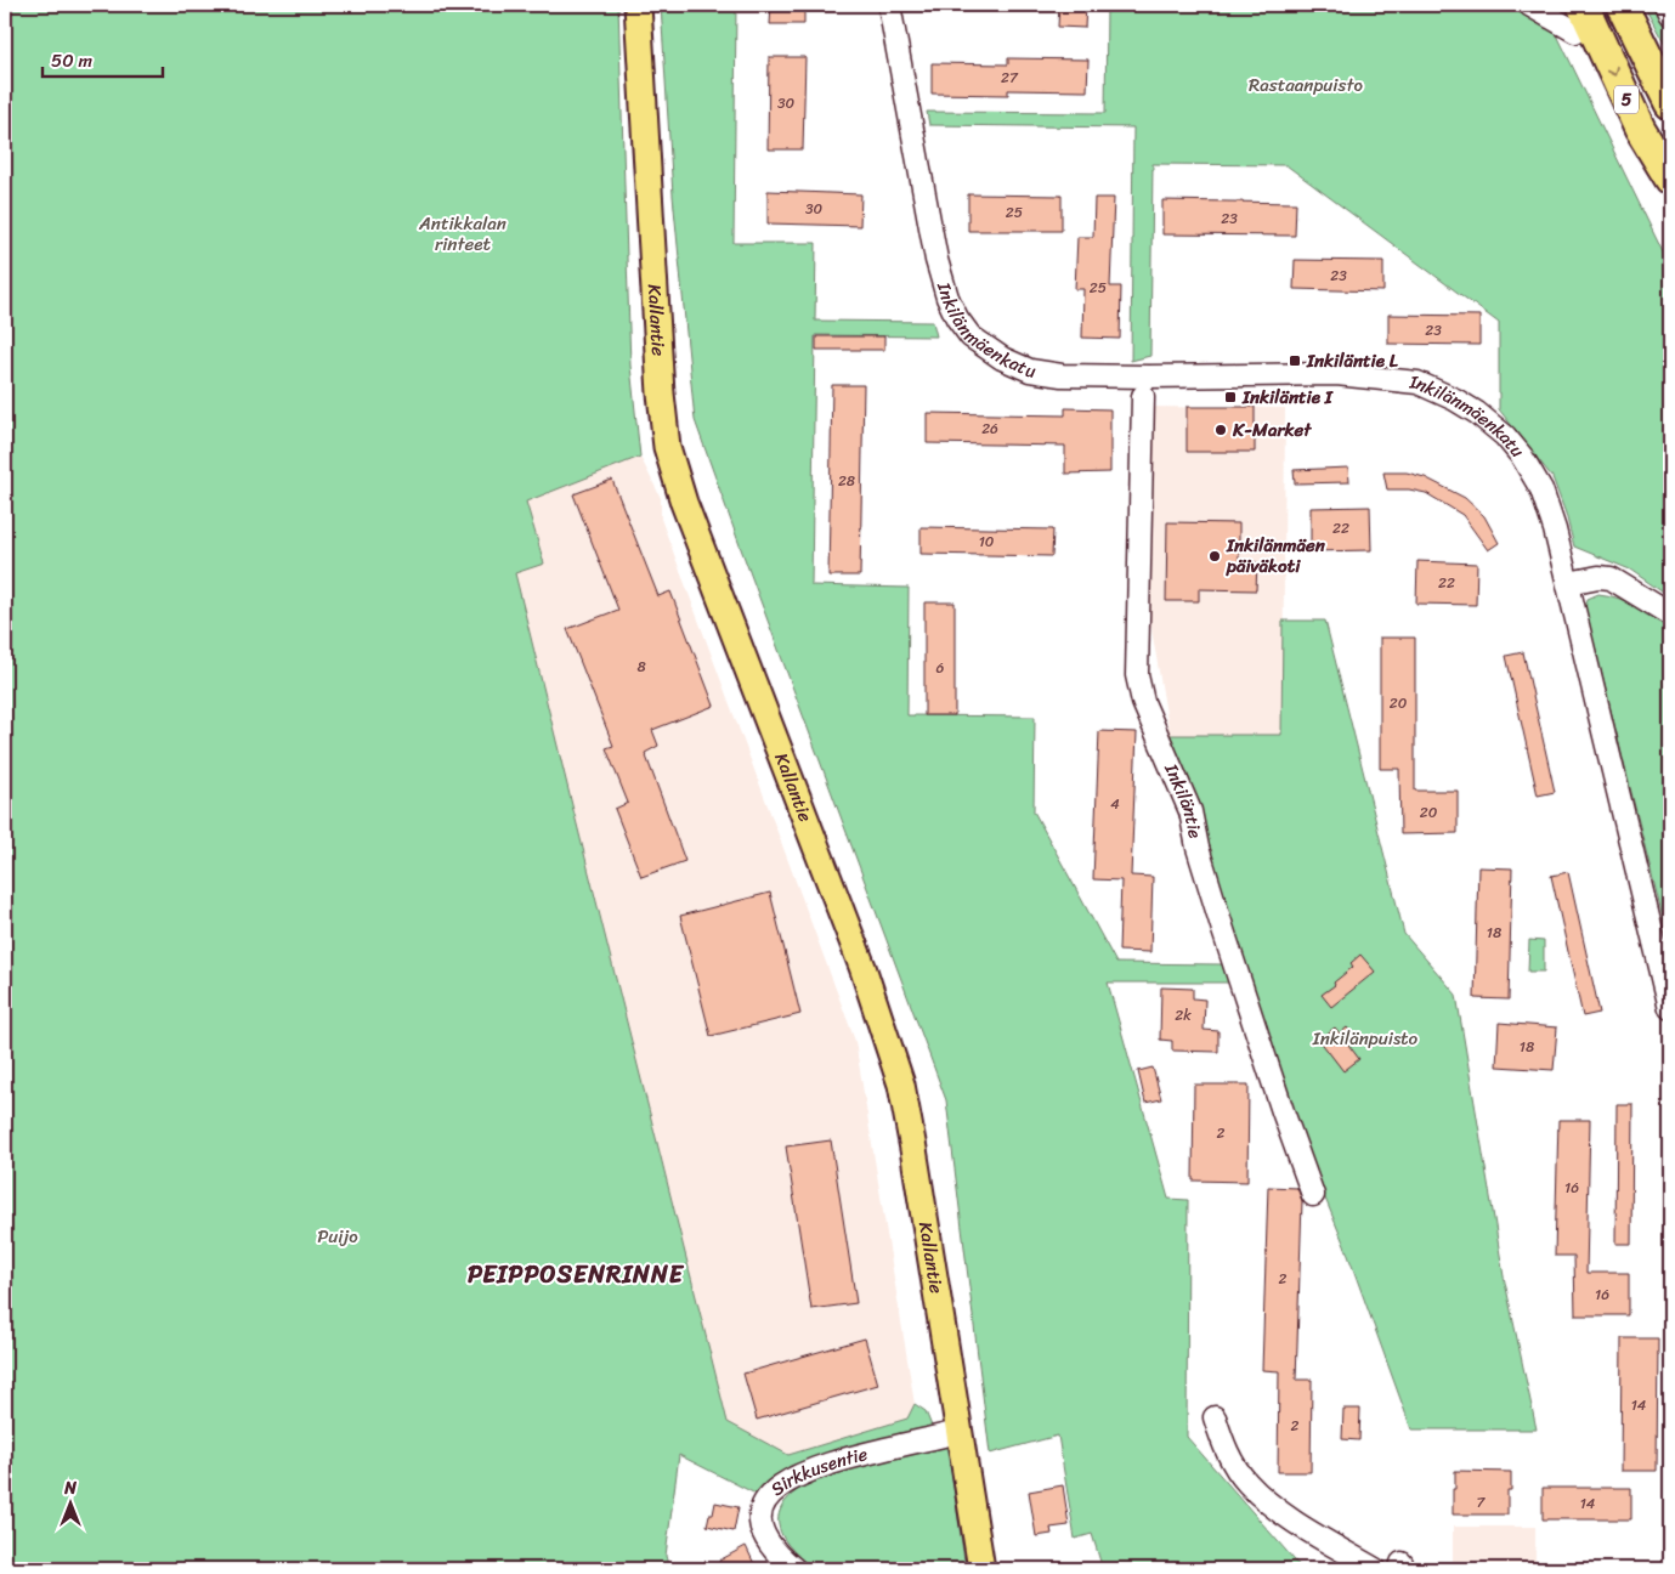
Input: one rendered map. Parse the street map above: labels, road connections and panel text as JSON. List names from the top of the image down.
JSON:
{
  "streets": {
    "highway": ["5"],
    "main road": ["Kallantie"],
    "street": ["Inkilänmäenkatu", "Inkiläntie", "Sirkkusentie"]
  },
  "crossings": [
    ["Kallantie", "Sirkkusentie"]
  ],
  "districts": ["PEIPPOSENRINNE"],
  "parks": [
    "Rastaanpuisto",
    "Antikkalan rinteet",
    "Inkilänpuisto",
    "Puijo"
  ],
  "places": {
    "transit": ["Inkiläntie L", "Inkiläntie I"],
    "other": ["K-Market", "Inkilänmäen päiväkoti"]
  },
  "house_numbers": [
    "27",
    "30",
    "30",
    "25",
    "23",
    "23",
    "25",
    "23",
    "26",
    "28",
    "22",
    "10",
    "22",
    "8",
    "6",
    "20",
    "4",
    "20",
    "18",
    "2k",
    "18",
    "2",
    "16",
    "2",
    "16",
    "14",
    "2",
    "7",
    "14"
  ],
  "scale_bar": "50 m",
  "north": "top"
}
